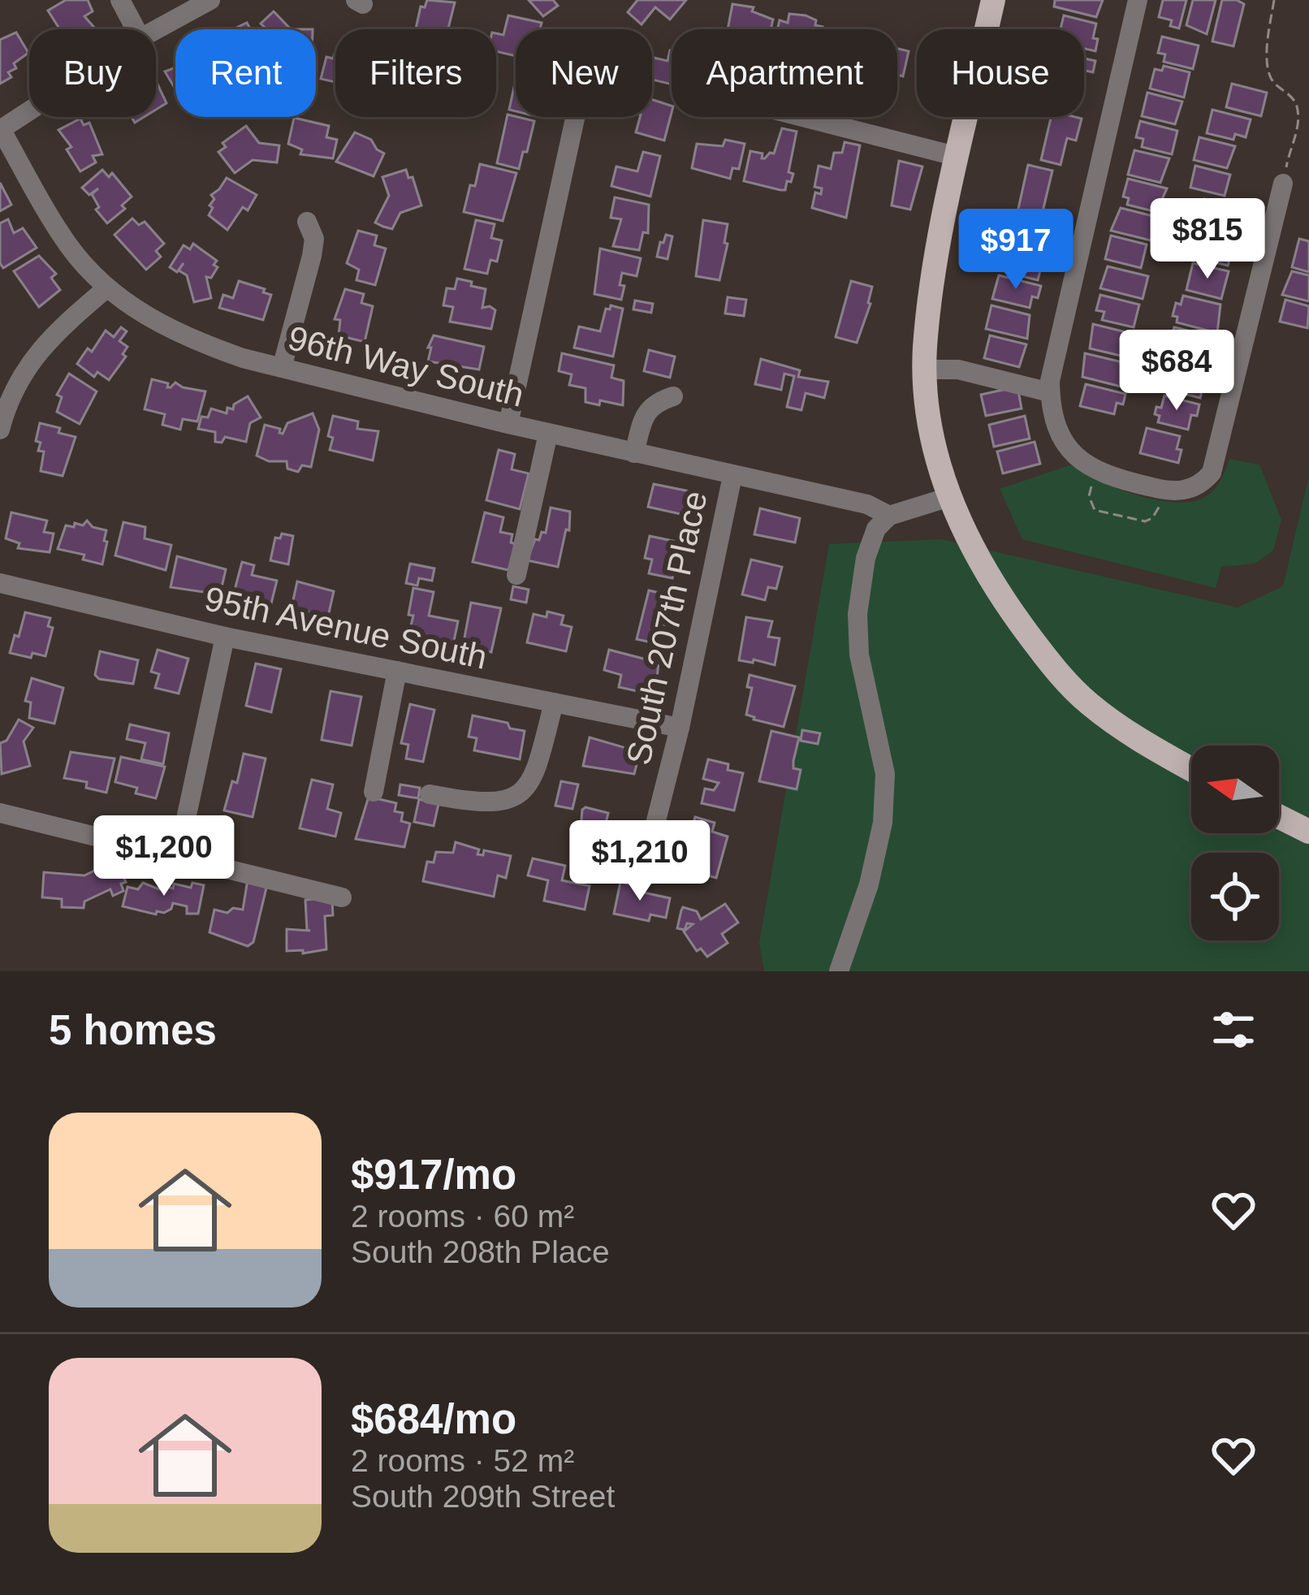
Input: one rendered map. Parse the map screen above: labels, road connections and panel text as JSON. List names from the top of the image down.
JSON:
{
  "streets": {
    "street": ["96th Way South", "95th Avenue South", "South 207th Place"]
  },
  "crossings": [
    ["96th Way South", "South 207th Place"],
    ["95th Avenue South", "South 207th Place"]
  ],
  "north": "left",
  "page": {
    "chip": [
      "Buy",
      "Rent",
      "Filters",
      "New",
      "Apartment",
      "House"
    ],
    "price": [
      "$815",
      "$917",
      "$684",
      "$1,200",
      "$1,210"
    ],
    "heading": "5 homes",
    "list": [
      {
        "name": "$917/mo",
        "note": "2 rooms · 60 m² · South 208th Place"
      },
      {
        "name": "$684/mo",
        "note": "2 rooms · 52 m² · South 209th Street"
      }
    ]
  }
}
